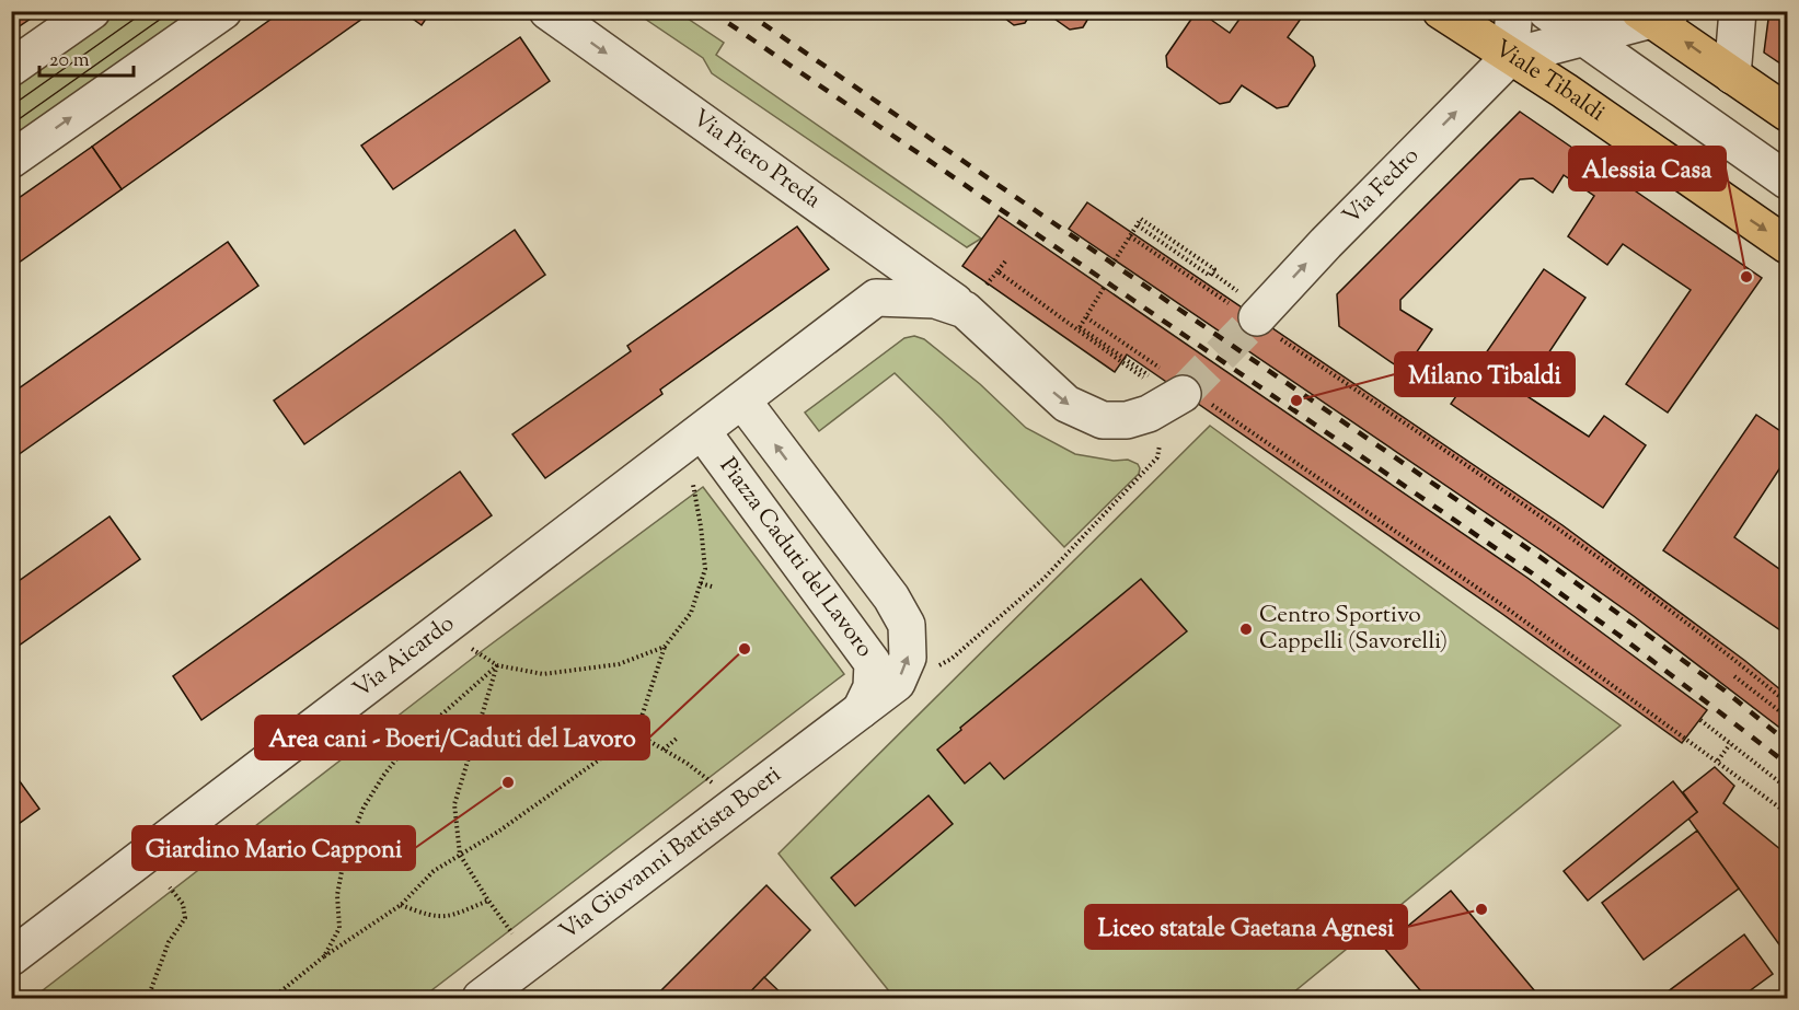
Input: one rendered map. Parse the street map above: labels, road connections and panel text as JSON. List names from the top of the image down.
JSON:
{
  "streets": {
    "main road": ["Viale Tibaldi"],
    "street": [
      "Via Piero Preda",
      "Via Fedro",
      "Piazza Caduti del Lavoro",
      "Via Aicardo",
      "Via Giovanni Battista Boeri"
    ]
  },
  "crossings": [
    ["Viale Tibaldi", "Via Fedro"],
    ["Piazza Caduti del Lavoro", "Via Aicardo"],
    ["Piazza Caduti del Lavoro", "Via Giovanni Battista Boeri"]
  ],
  "one_way": ["Via Piero Preda", "Via Fedro"],
  "places": [
    "Alessia Casa",
    "Milano Tibaldi",
    "Centro Sportivo Cappelli (Savorelli)",
    "Area cani - Boeri/Caduti del Lavoro",
    "Giardino Mario Capponi",
    "Liceo statale Gaetana Agnesi"
  ],
  "scale_bar": "20 m"
}
